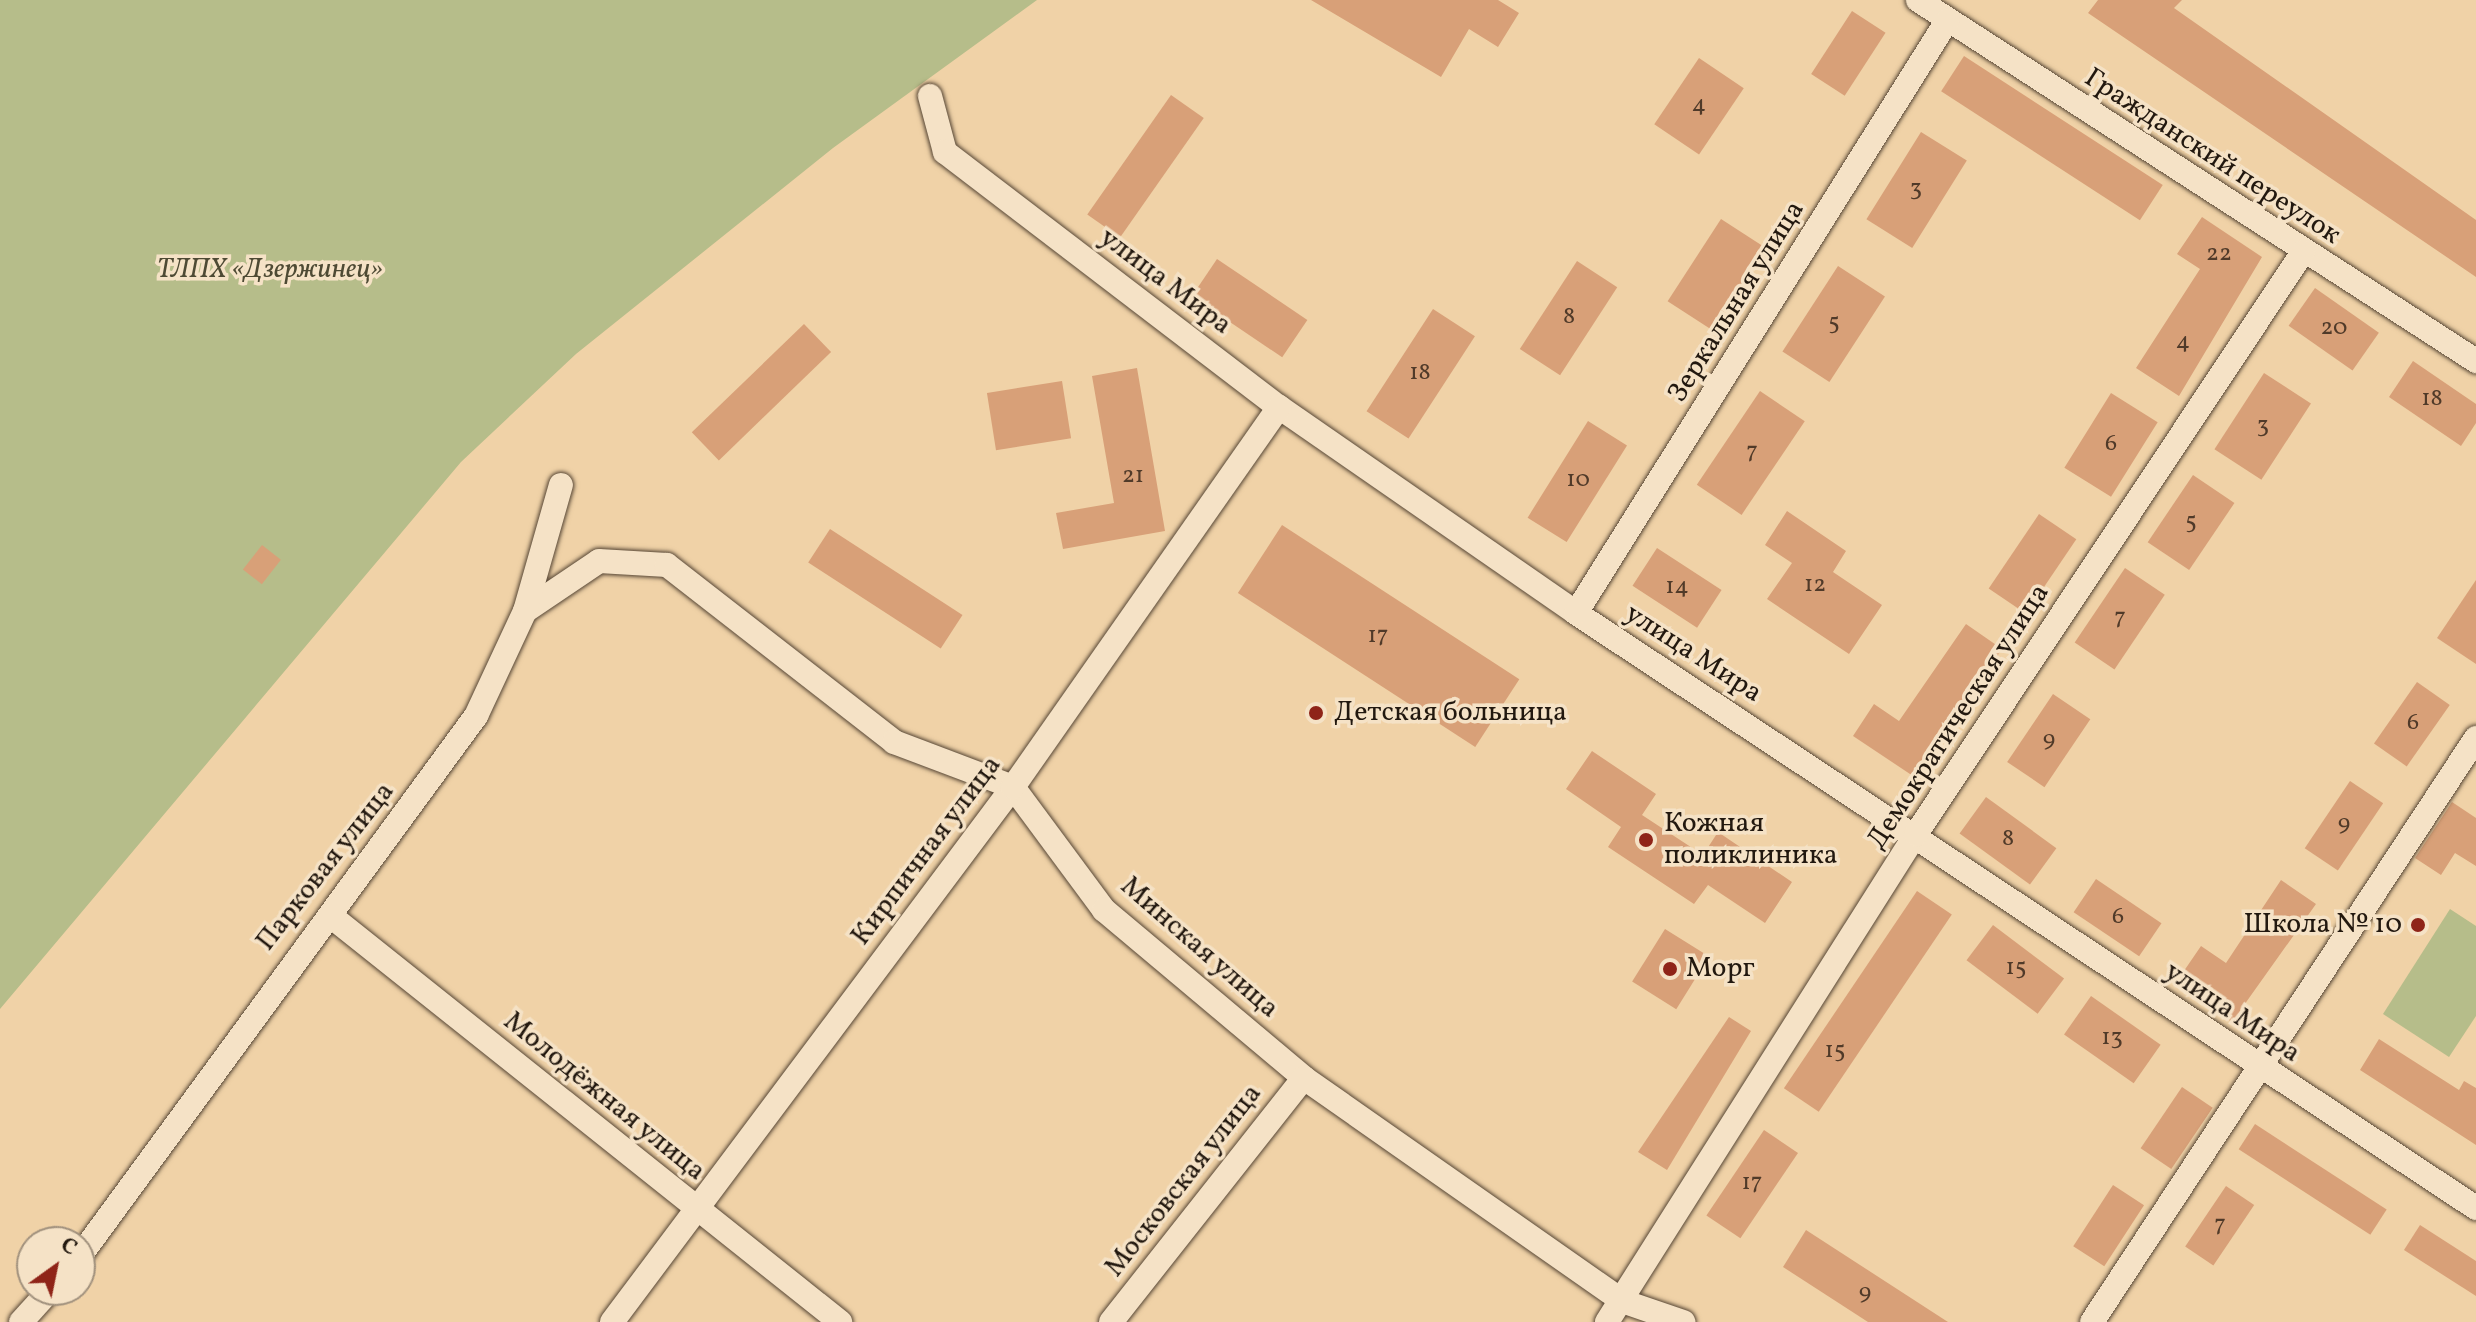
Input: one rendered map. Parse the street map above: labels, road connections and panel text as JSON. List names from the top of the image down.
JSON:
{
  "streets": {
    "street": [
      "Гражданский переулок",
      "улица Мира",
      "Зеркальная улица",
      "Демократическая улица",
      "Кирпичная улица",
      "Парковая улица",
      "Минская улица",
      "Молодёжная улица",
      "Московская улица"
    ]
  },
  "crossings": [
    ["Гражданский переулок", "Зеркальная улица"],
    ["Гражданский переулок", "Демократическая улица"],
    ["улица Мира", "Зеркальная улица"],
    ["улица Мира", "Демократическая улица"],
    ["улица Мира", "Кирпичная улица"],
    ["Демократическая улица", "Минская улица"],
    ["Кирпичная улица", "Минская улица"],
    ["Кирпичная улица", "Молодёжная улица"],
    ["Парковая улица", "Молодёжная улица"],
    ["Минская улица", "Московская улица"]
  ],
  "parks": ["ТЛПХ «Дзержинец»"],
  "places": [
    "Детская больница",
    "Кожная поликлиника",
    "Школа № 10",
    "Морг"
  ],
  "house_numbers": [
    "4",
    "3",
    "22",
    "8",
    "5",
    "20",
    "4",
    "18",
    "18",
    "3",
    "6",
    "7",
    "21",
    "10",
    "5",
    "12",
    "14",
    "7",
    "17",
    "6",
    "9",
    "9",
    "8",
    "6",
    "15",
    "13",
    "15",
    "17",
    "7",
    "9"
  ],
  "north": "top right"
}
